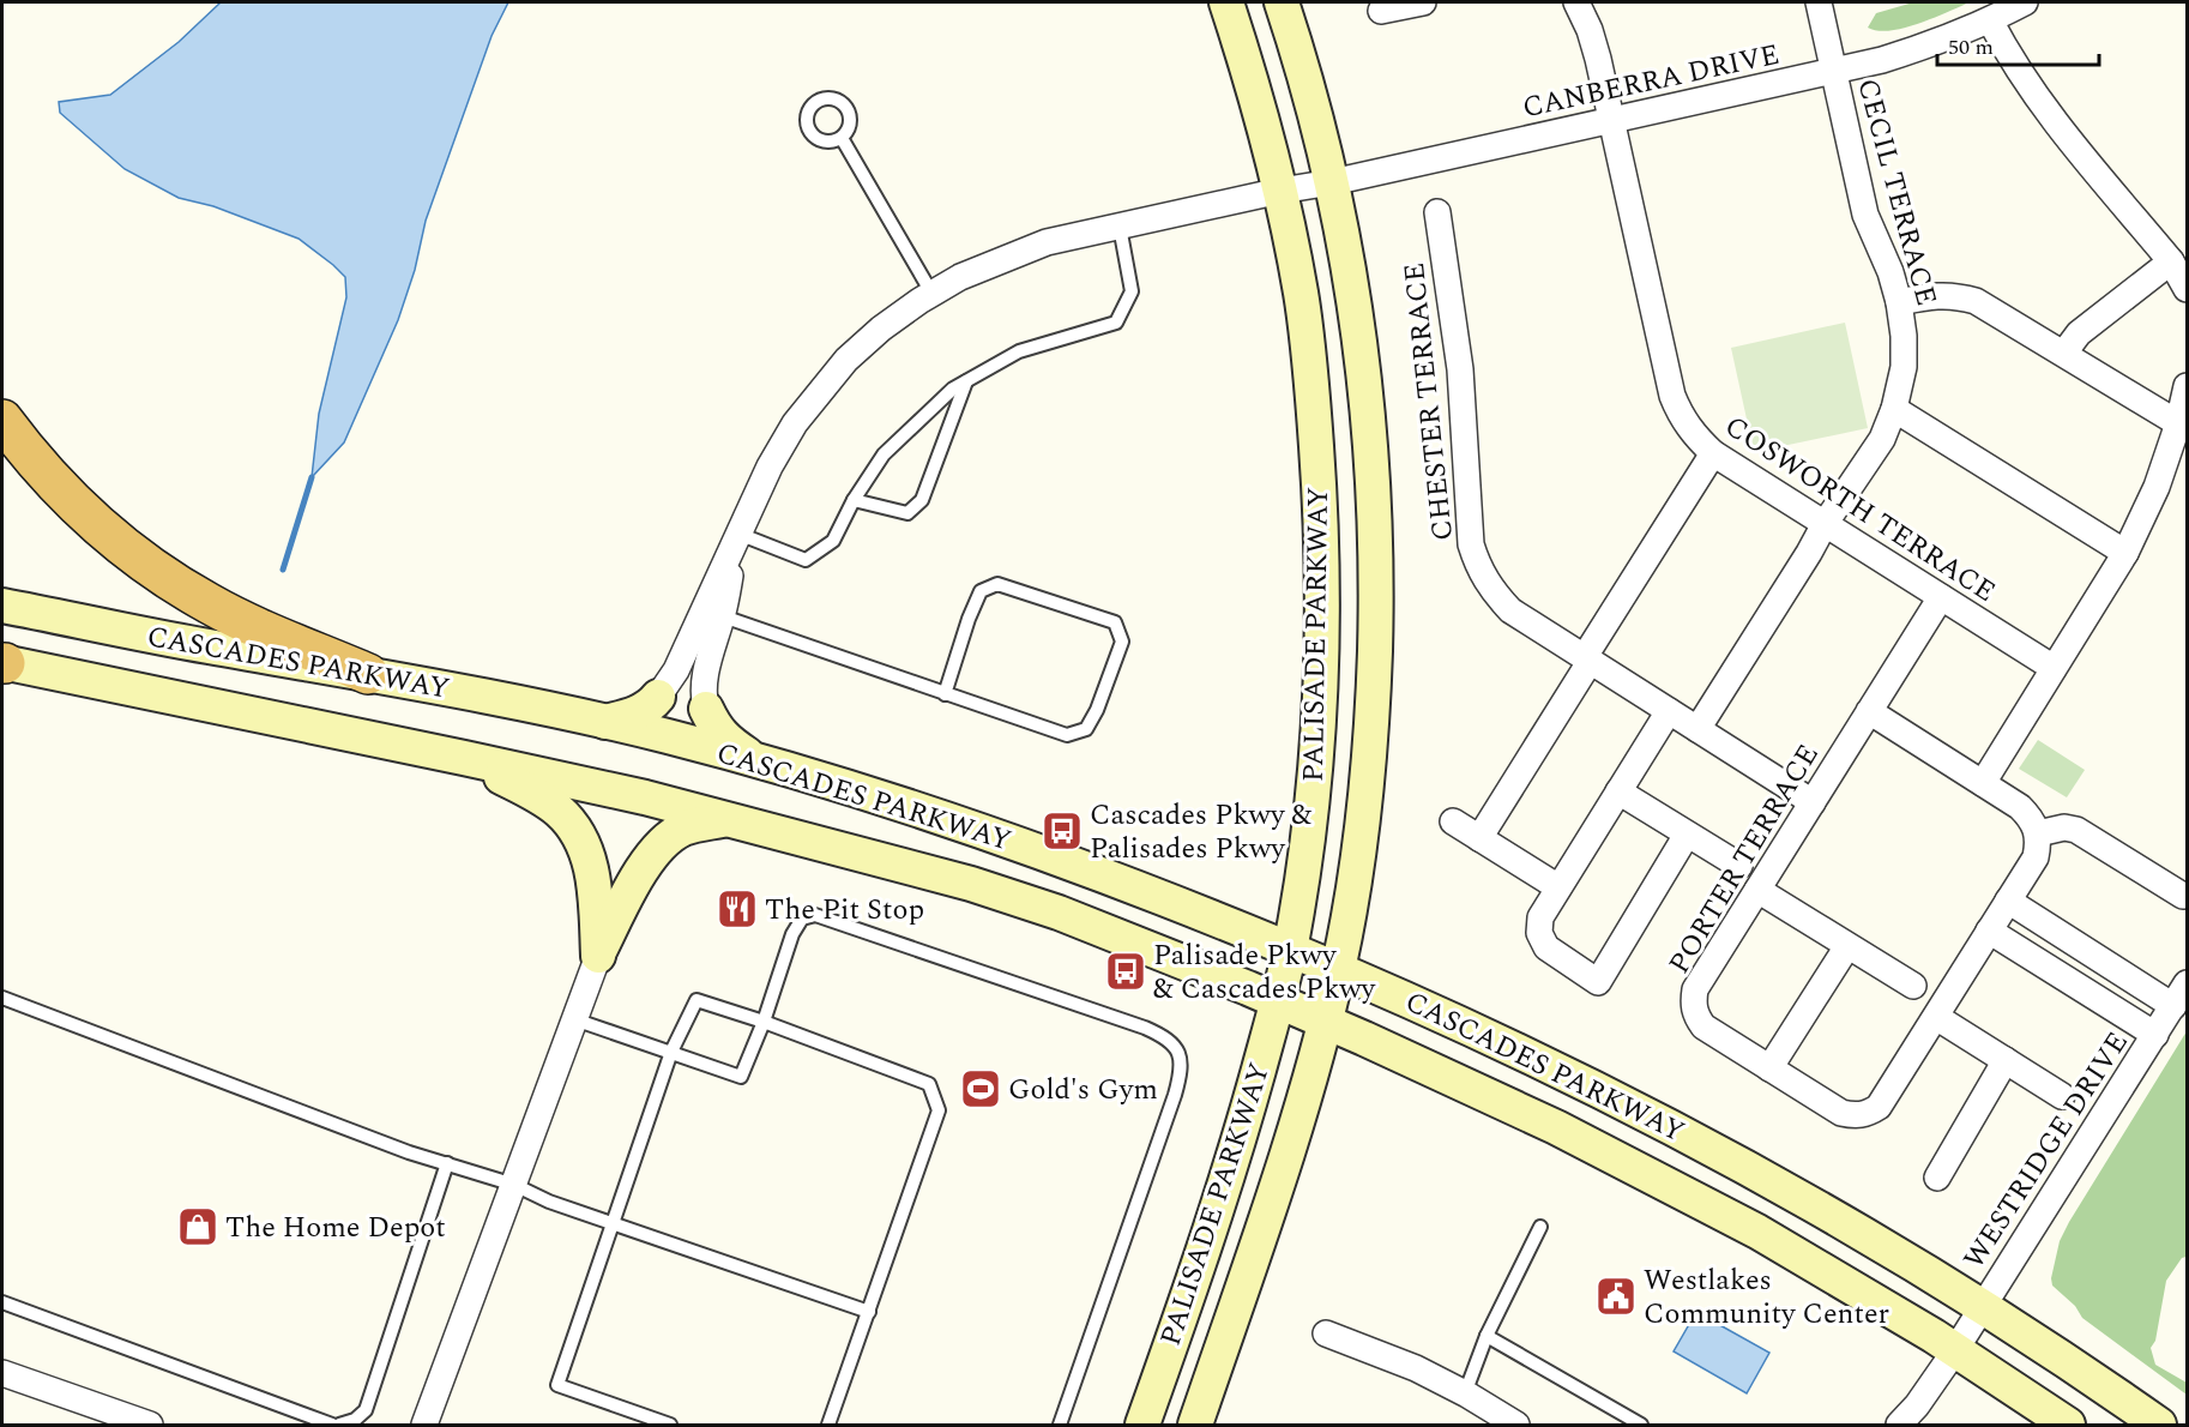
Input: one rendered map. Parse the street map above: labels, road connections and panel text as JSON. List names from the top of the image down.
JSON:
{
  "streets": {
    "main road": ["PALISADE PARKWAY", "CASCADES PARKWAY"],
    "street": [
      "CANBERRA DRIVE",
      "CECIL TERRACE",
      "CHESTER TERRACE",
      "COSWORTH TERRACE",
      "PORTER TERRACE",
      "WESTRIDGE DRIVE"
    ]
  },
  "crossings": [
    ["CANBERRA DRIVE", "CECIL TERRACE"],
    ["CANBERRA DRIVE", "COSWORTH TERRACE"],
    ["CANBERRA DRIVE", "PALISADE PARKWAY"],
    ["CECIL TERRACE", "COSWORTH TERRACE"],
    ["CHESTER TERRACE", "PORTER TERRACE"],
    ["COSWORTH TERRACE", "PORTER TERRACE"],
    ["PALISADE PARKWAY", "CASCADES PARKWAY"],
    ["CASCADES PARKWAY", "WESTRIDGE DRIVE"]
  ],
  "places": {
    "bus stop": ["Cascades Pkwy & Palisades Pkwy", "Palisade Pkwy & Cascades Pkwy"],
    "restaurant": ["The Pit Stop"],
    "sports": ["Gold's Gym"],
    "shop": ["The Home Depot"],
    "public building": ["Westlakes Community Center"]
  },
  "scale_bar": "50 m"
}
